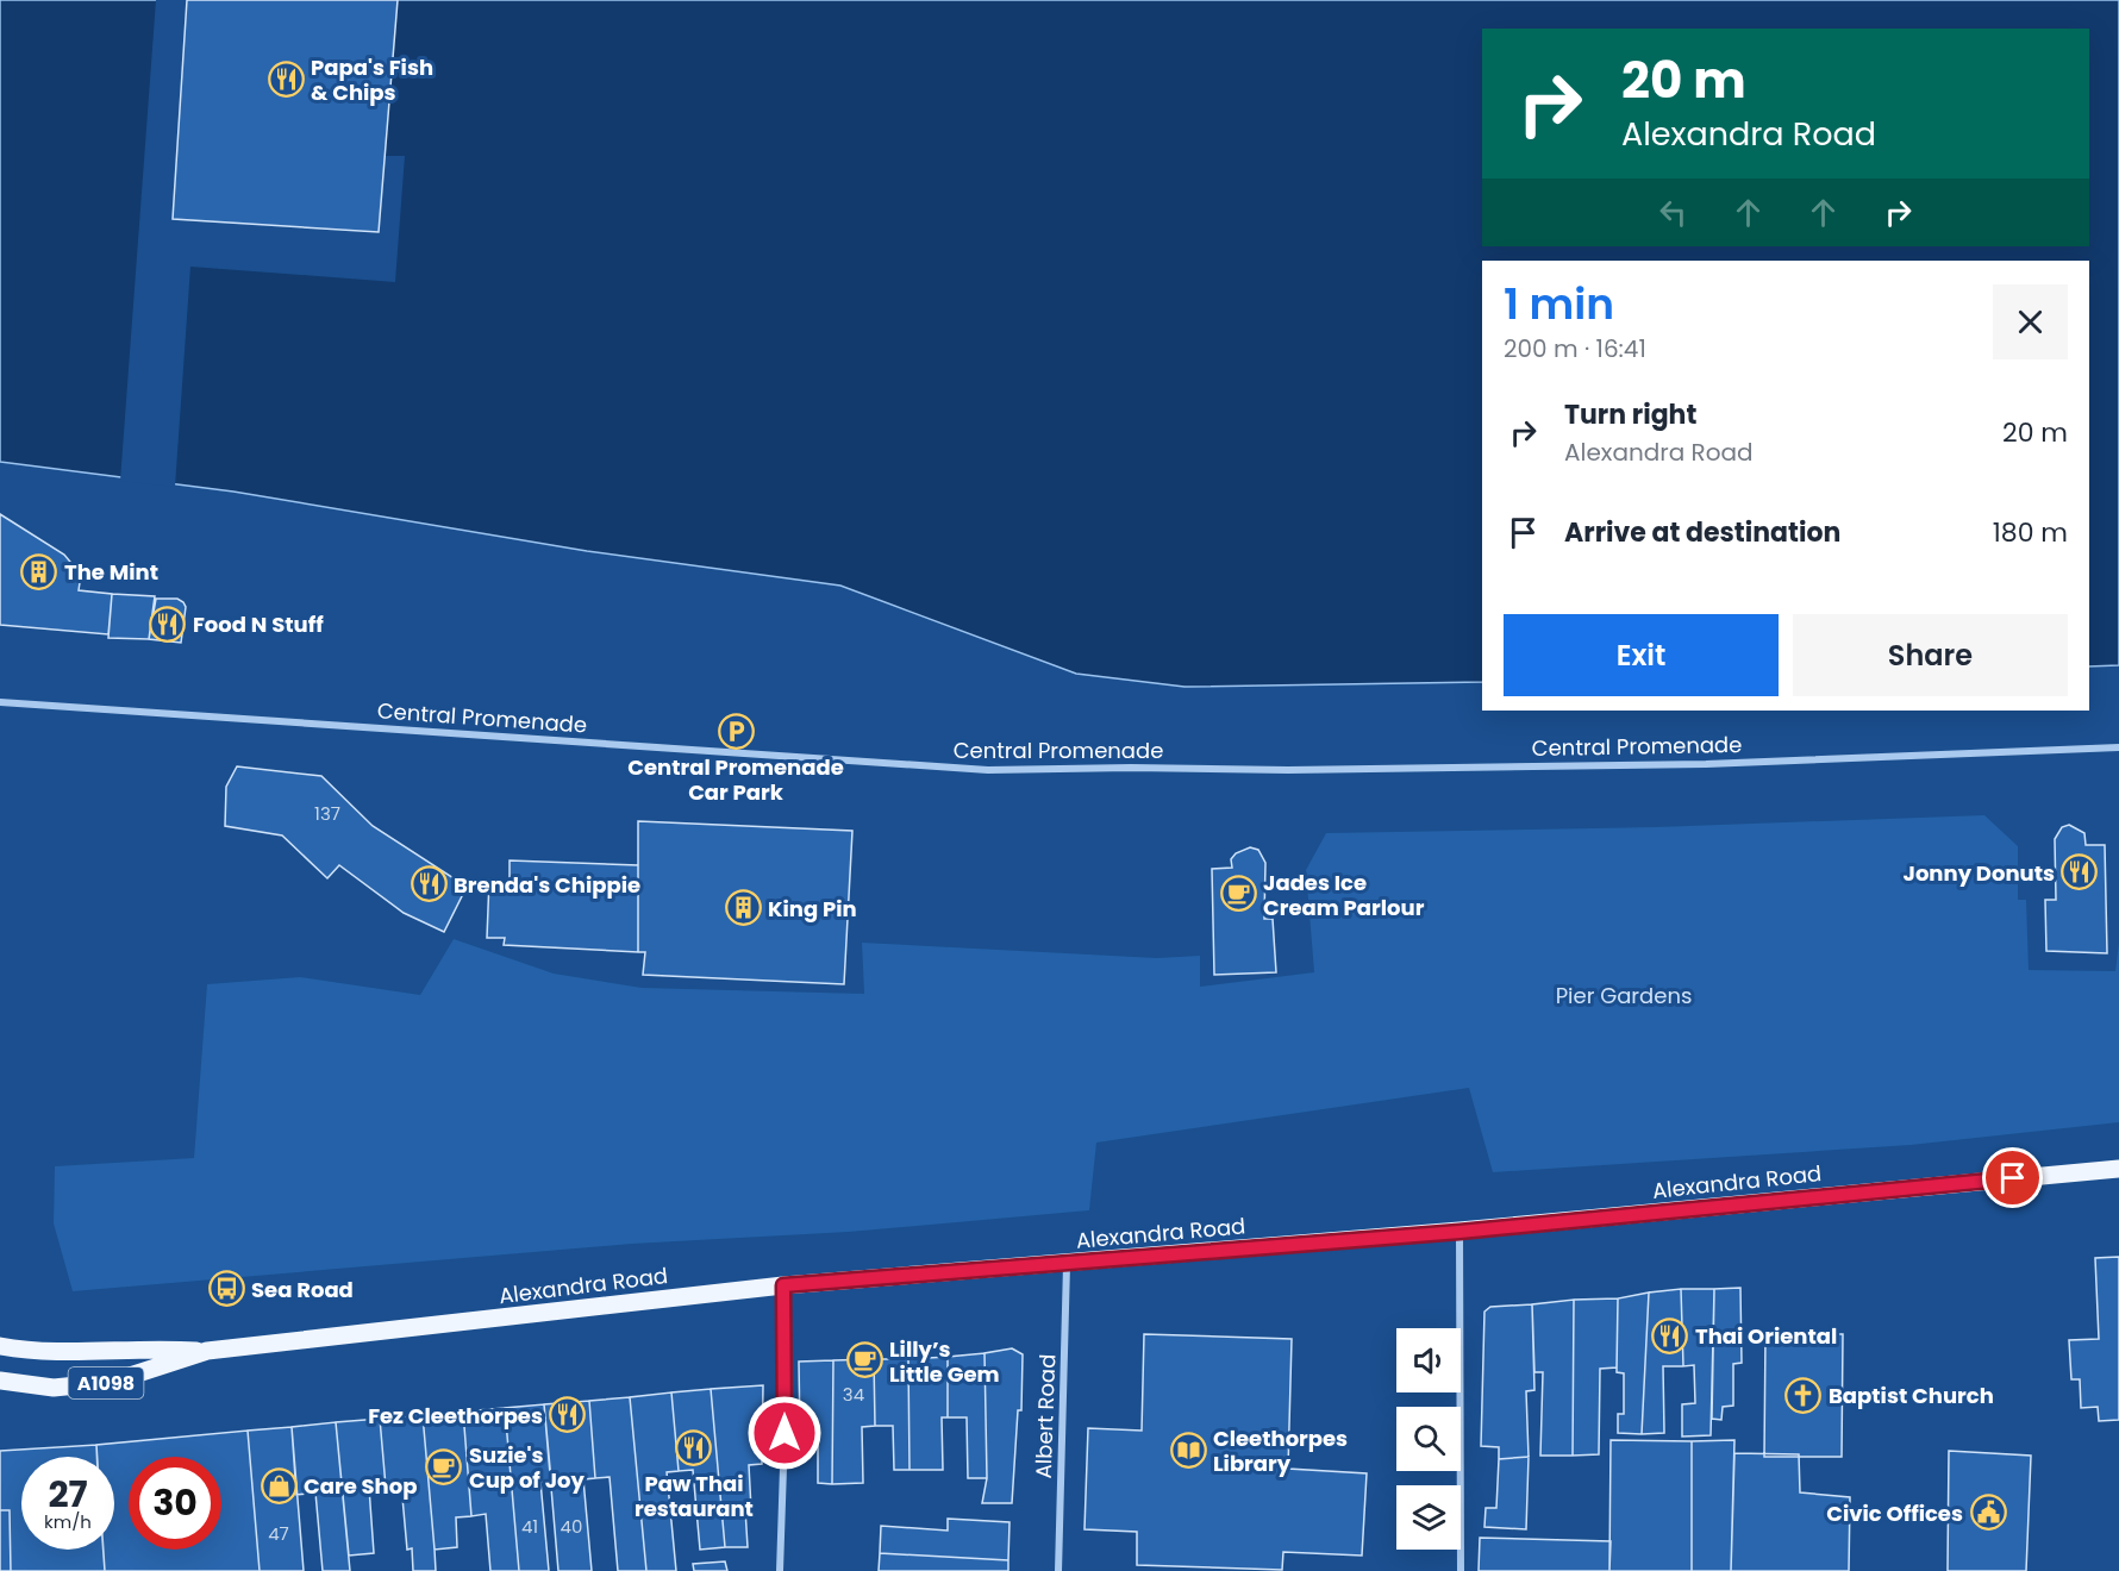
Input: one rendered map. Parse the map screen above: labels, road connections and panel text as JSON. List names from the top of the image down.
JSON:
{
  "streets": {
    "main road": ["Alexandra Road", "A1098"],
    "street": ["Central Promenade", "Albert Road"]
  },
  "crossings": [
    ["Alexandra Road", "Albert Road"]
  ],
  "parks": ["Pier Gardens"],
  "places": {
    "restaurant": [
      "Papa's Fish & Chips",
      "Food N Stuff",
      "Jonny Donuts",
      "Brenda's Chippie",
      "Thai Oriental",
      "Fez Cleethorpes",
      "Paw Thai restaurant"
    ],
    "building": ["The Mint", "King Pin"],
    "parking": ["Central Promenade Car Park"],
    "cafe": ["Jades Ice Cream Parlour", "Lilly’s Little Gem", "Suzie's Cup of Joy"],
    "bus stop": ["Sea Road"],
    "church": ["Baptist Church"],
    "library": ["Cleethorpes Library"],
    "shop": ["Care Shop"],
    "public building": ["Civic Offices"]
  },
  "house_numbers": [
    "137",
    "34",
    "41",
    "40",
    "47"
  ],
  "page": {
    "turn": ["20 m", "Alexandra Road"],
    "heading": ["1 min", "200 m · 16:41"],
    "list": [
      {
        "name": "Turn right",
        "note": "Alexandra Road",
        "value": "20 m"
      },
      {
        "name": "Arrive at destination",
        "value": "180 m"
      }
    ],
    "buttons": ["Exit", "Share"],
    "speed": "27 km/h",
    "limit": "30"
  }
}
